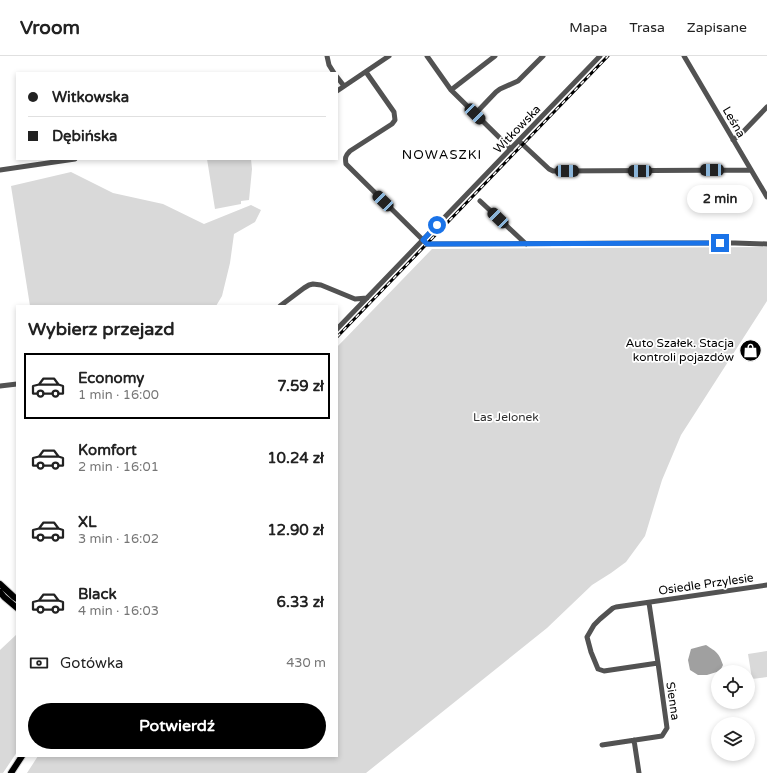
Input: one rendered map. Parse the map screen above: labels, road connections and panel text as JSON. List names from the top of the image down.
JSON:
{
  "streets": {
    "street": [
      "Leśna",
      "Witkowska",
      "Osiedle Przylesie",
      "Sienna"
    ]
  },
  "crossings": [
    ["Osiedle Przylesie", "Sienna"]
  ],
  "districts": ["NOWASZKI"],
  "parks": ["Las Jelonek"],
  "places": {
    "shop": ["Auto Szałek. Stacja kontroli pojazdów"]
  },
  "page": {
    "header": "Vroom",
    "nav": ["Mapa", "Trasa", "Zapisane"],
    "banner": ["Witkowska", "Dębińska"],
    "bubble": "2 min",
    "heading": "Wybierz przejazd",
    "list": [
      {
        "name": "Economy",
        "note": "1 min · 16:00",
        "value": "7.59 zł"
      },
      {
        "name": "Komfort",
        "note": "2 min · 16:01",
        "value": "10.24 zł"
      },
      {
        "name": "XL",
        "note": "3 min · 16:02",
        "value": "12.90 zł"
      },
      {
        "name": "Black",
        "note": "4 min · 16:03",
        "value": "6.33 zł"
      }
    ],
    "pay": ["Gotówka", "430 m"],
    "buttons": "Potwierdź"
  }
}
